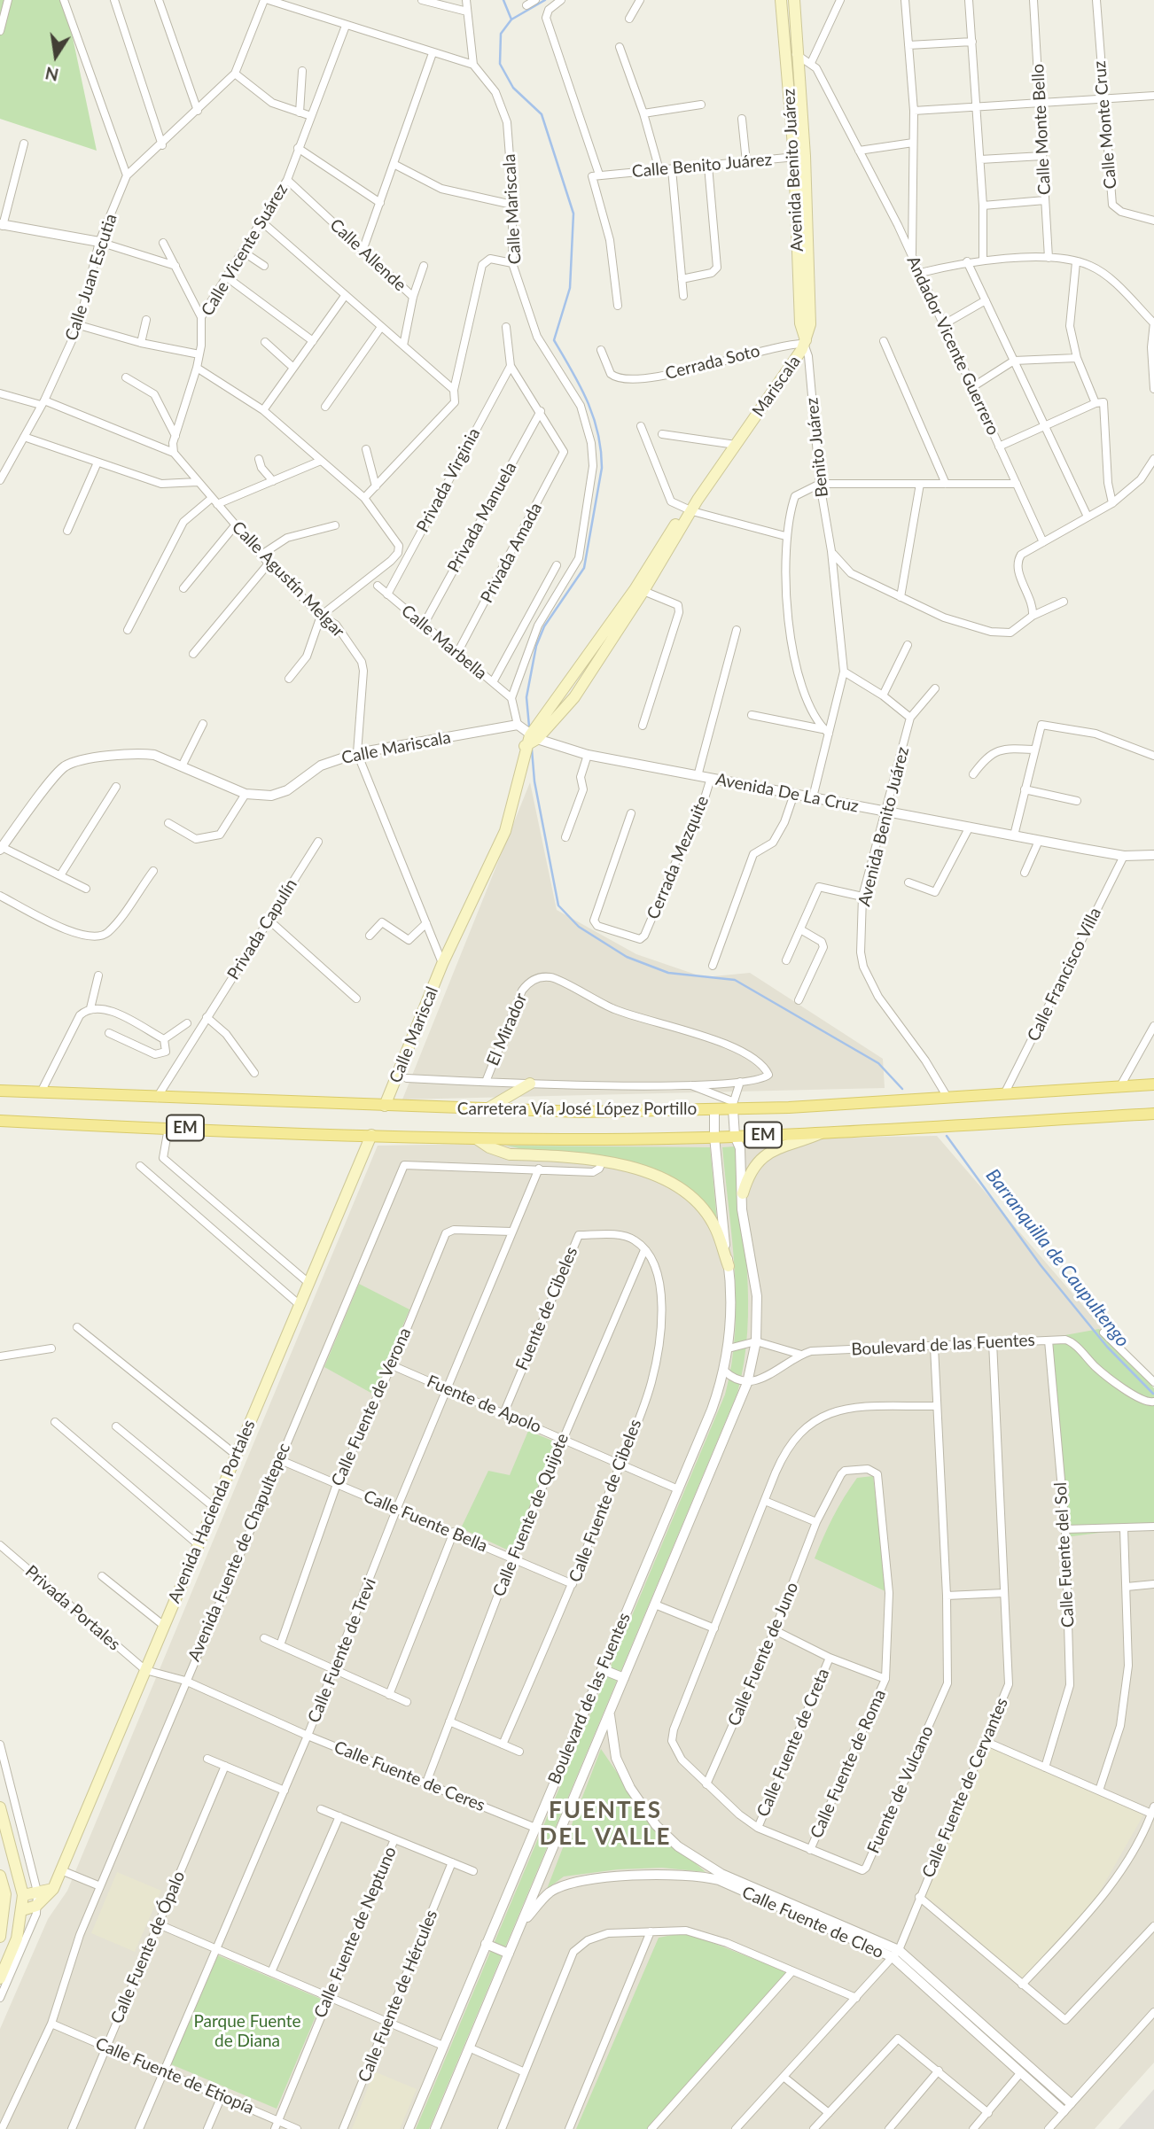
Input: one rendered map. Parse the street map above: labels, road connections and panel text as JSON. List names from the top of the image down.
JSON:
{
  "streets": {
    "main road": [
      "Avenida Benito Juárez",
      "Mariscala",
      "Calle Mariscal",
      "Carretera Vía José López Portillo",
      "EM",
      "Avenida Hacienda Portales"
    ],
    "street": [
      "Calle Monte Cruz",
      "Calle Monte Bello",
      "Calle Benito Juárez",
      "Calle Mariscala",
      "Calle Vicente Suárez",
      "Calle Allende",
      "Calle Juan Escutia",
      "Andador Vicente Guerrero",
      "Cerrada Soto",
      "Benito Juárez",
      "Privada Virginia",
      "Privada Manuela",
      "Privada Amada",
      "Calle Agustín Melgar",
      "Calle Marbella",
      "Avenida De La Cruz",
      "Cerrada Mezquite",
      "Privada Capulín",
      "Calle Francisco Villa",
      "El Mirador",
      "Fuente de Cibeles",
      "Boulevard de las Fuentes",
      "Fuente de Apolo",
      "Calle Fuente de Verona",
      "Calle Fuente de Cibeles",
      "Calle Fuente de Quijote",
      "Calle Fuente Bella",
      "Avenida Fuente de Chapultepec",
      "Calle Fuente del Sol",
      "Privada Portales",
      "Calle Fuente de Trevi",
      "Calle Fuente de Juno",
      "Calle Fuente de Creta",
      "Calle Fuente de Roma",
      "Calle Fuente de Ceres",
      "Calle Fuente de Cervantes",
      "Fuente de Vulcano",
      "Calle Fuente de Cleo",
      "Calle Fuente de Neptuno",
      "Calle Fuente de Ópalo",
      "Calle Fuente de Hércules",
      "Calle Fuente de Etiopía"
    ]
  },
  "crossings": [
    ["Calle Benito Juárez", "Avenida Benito Juárez"],
    ["Avenida Benito Juárez", "Cerrada Soto"],
    ["Avenida Benito Juárez", "Mariscala"],
    ["Avenida Benito Juárez", "Benito Juárez"],
    ["Avenida Benito Juárez", "Avenida De La Cruz"],
    ["Avenida Benito Juárez", "Carretera Vía José López Portillo"],
    ["Calle Mariscala", "Calle Agustín Melgar"],
    ["Calle Mariscala", "Calle Marbella"],
    ["Calle Vicente Suárez", "Calle Allende"],
    ["Calle Juan Escutia", "Calle Agustín Melgar"],
    ["Cerrada Soto", "Mariscala"],
    ["Cerrada Soto", "Benito Juárez"],
    ["Mariscala", "Benito Juárez"],
    ["Privada Virginia", "Calle Marbella"],
    ["Privada Manuela", "Privada Amada"],
    ["Privada Manuela", "Calle Marbella"],
    ["Privada Amada", "Calle Marbella"],
    ["Calle Agustín Melgar", "Calle Mariscal"],
    ["Avenida De La Cruz", "Cerrada Mezquite"],
    ["Avenida De La Cruz", "Calle Francisco Villa"],
    ["Privada Capulín", "Carretera Vía José López Portillo"],
    ["Calle Francisco Villa", "Carretera Vía José López Portillo"],
    ["Calle Mariscal", "Carretera Vía José López Portillo"],
    ["Carretera Vía José López Portillo", "Boulevard de las Fuentes"],
    ["Carretera Vía José López Portillo", "Avenida Hacienda Portales"],
    ["Fuente de Cibeles", "Fuente de Apolo"],
    ["Fuente de Cibeles", "Calle Fuente de Cibeles"],
    ["Fuente de Cibeles", "Calle Fuente de Quijote"],
    ["Boulevard de las Fuentes", "Fuente de Apolo"],
    ["Boulevard de las Fuentes", "Calle Fuente del Sol"],
    ["Boulevard de las Fuentes", "Calle Fuente de Ceres"],
    ["Boulevard de las Fuentes", "Calle Fuente de Cervantes"],
    ["Boulevard de las Fuentes", "Fuente de Vulcano"],
    ["Boulevard de las Fuentes", "Calle Fuente de Cleo"],
    ["Fuente de Apolo", "Calle Fuente de Verona"],
    ["Fuente de Apolo", "Calle Fuente de Cibeles"],
    ["Fuente de Apolo", "Calle Fuente de Quijote"],
    ["Fuente de Apolo", "Calle Fuente de Trevi"],
    ["Calle Fuente de Verona", "Calle Fuente Bella"],
    ["Calle Fuente de Verona", "Calle Fuente de Trevi"],
    ["Calle Fuente de Cibeles", "Calle Fuente de Quijote"],
    ["Calle Fuente de Cibeles", "Calle Fuente Bella"],
    ["Avenida Hacienda Portales", "Privada Portales"],
    ["Avenida Hacienda Portales", "Calle Fuente de Ceres"],
    ["Calle Fuente de Quijote", "Calle Fuente Bella"],
    ["Calle Fuente de Quijote", "Calle Fuente de Ceres"],
    ["Calle Fuente Bella", "Avenida Fuente de Chapultepec"],
    ["Calle Fuente Bella", "Calle Fuente de Trevi"],
    ["Avenida Fuente de Chapultepec", "Calle Fuente de Trevi"],
    ["Avenida Fuente de Chapultepec", "Calle Fuente de Ceres"],
    ["Avenida Fuente de Chapultepec", "Calle Fuente de Etiopía"],
    ["Privada Portales", "Calle Fuente de Ceres"],
    ["Calle Fuente de Trevi", "Calle Fuente de Ceres"],
    ["Calle Fuente de Trevi", "Calle Fuente de Etiopía"],
    ["Calle Fuente de Juno", "Calle Fuente de Roma"],
    ["Calle Fuente de Juno", "Fuente de Vulcano"],
    ["Calle Fuente de Creta", "Fuente de Vulcano"],
    ["Calle Fuente de Roma", "Fuente de Vulcano"],
    ["Calle Fuente de Cervantes", "Calle Fuente de Cleo"],
    ["Calle Fuente de Neptuno", "Calle Fuente de Etiopía"],
    ["Calle Fuente de Ópalo", "Calle Fuente de Etiopía"]
  ],
  "districts": ["FUENTES DEL VALLE"],
  "water": ["Barranquilla de Caupultengo"],
  "parks": ["Parque Fuente de Diana"],
  "north": "bottom"
}
